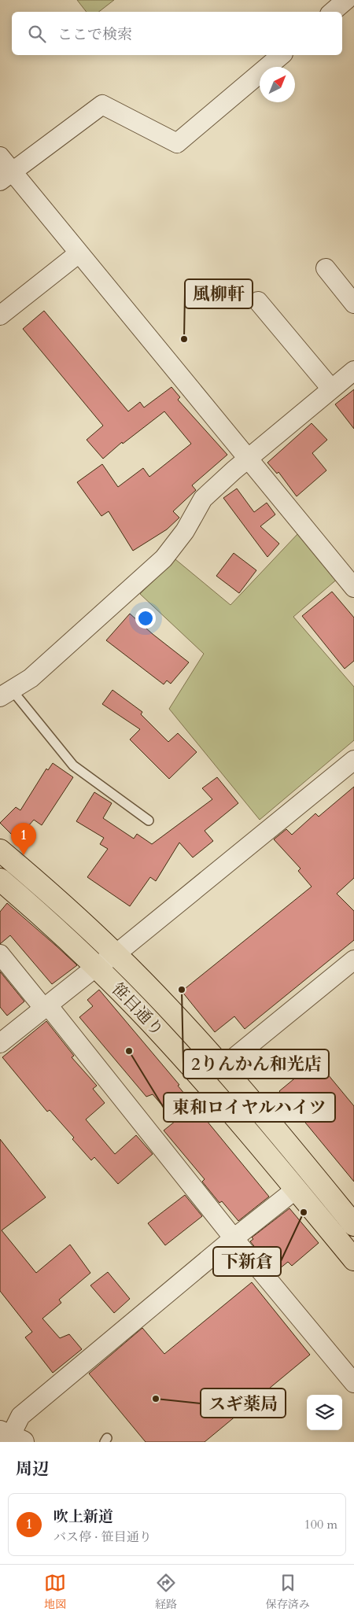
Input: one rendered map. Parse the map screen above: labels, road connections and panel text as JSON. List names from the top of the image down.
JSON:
{
  "streets": {
    "main road": ["笹目通り"]
  },
  "places": [
    "風柳軒",
    "2りんかん和光店",
    "東和ロイヤルハイツ",
    "下新倉",
    "スギ薬局"
  ],
  "north": "top right",
  "page": {
    "search": "ここで検索",
    "pins": "1",
    "heading": "周辺",
    "list": [
      {
        "mark": "1",
        "name": "吹上新道",
        "note": "バス停 · 笹目通り",
        "value": "100 m"
      }
    ],
    "nav": ["地図", "経路", "保存済み"]
  }
}
